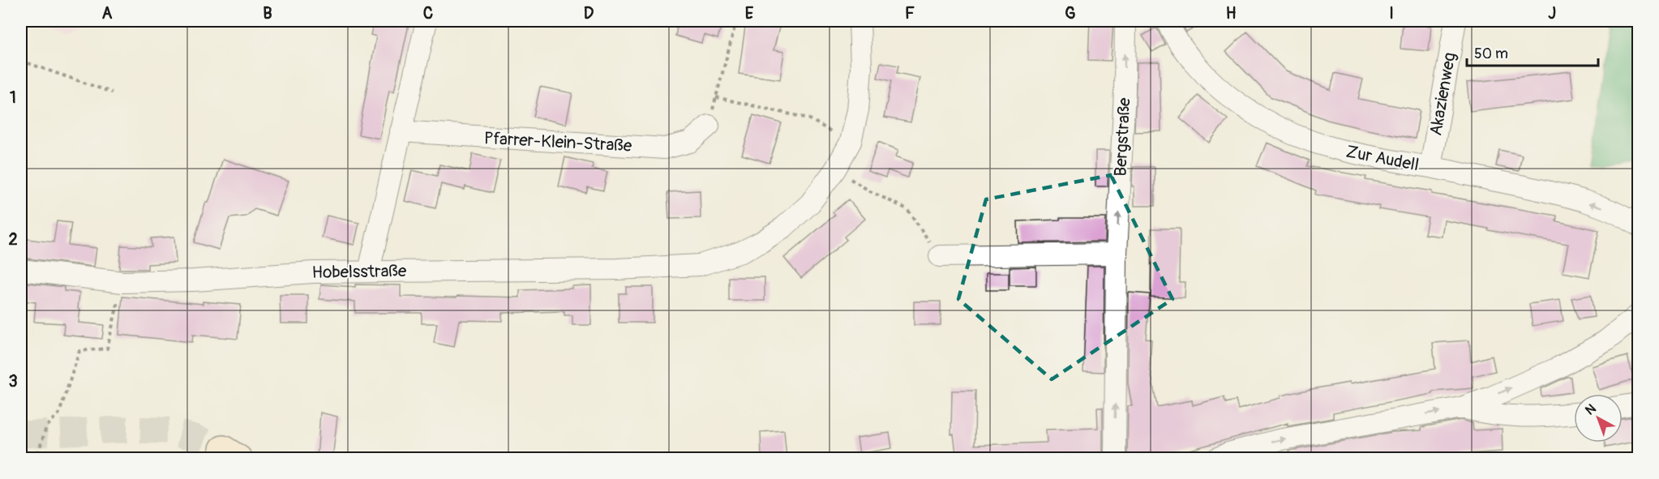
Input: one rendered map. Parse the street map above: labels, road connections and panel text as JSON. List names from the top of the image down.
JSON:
{
  "streets": {
    "street": [
      "Akazienweg",
      "Bergstraße",
      "Pfarrer-Klein-Straße",
      "Zur Audell",
      "Hobelsstraße"
    ]
  },
  "crossings": [
    ["Akazienweg", "Zur Audell"]
  ],
  "one_way": ["Bergstraße", "Zur Audell"],
  "scale_bar": "50 m",
  "north": "top left",
  "grid": {
    "columns": [
      "A",
      "B",
      "C",
      "D",
      "E",
      "F",
      "G",
      "H",
      "I",
      "J"
    ],
    "rows": ["1", "2", "3"]
  }
}
